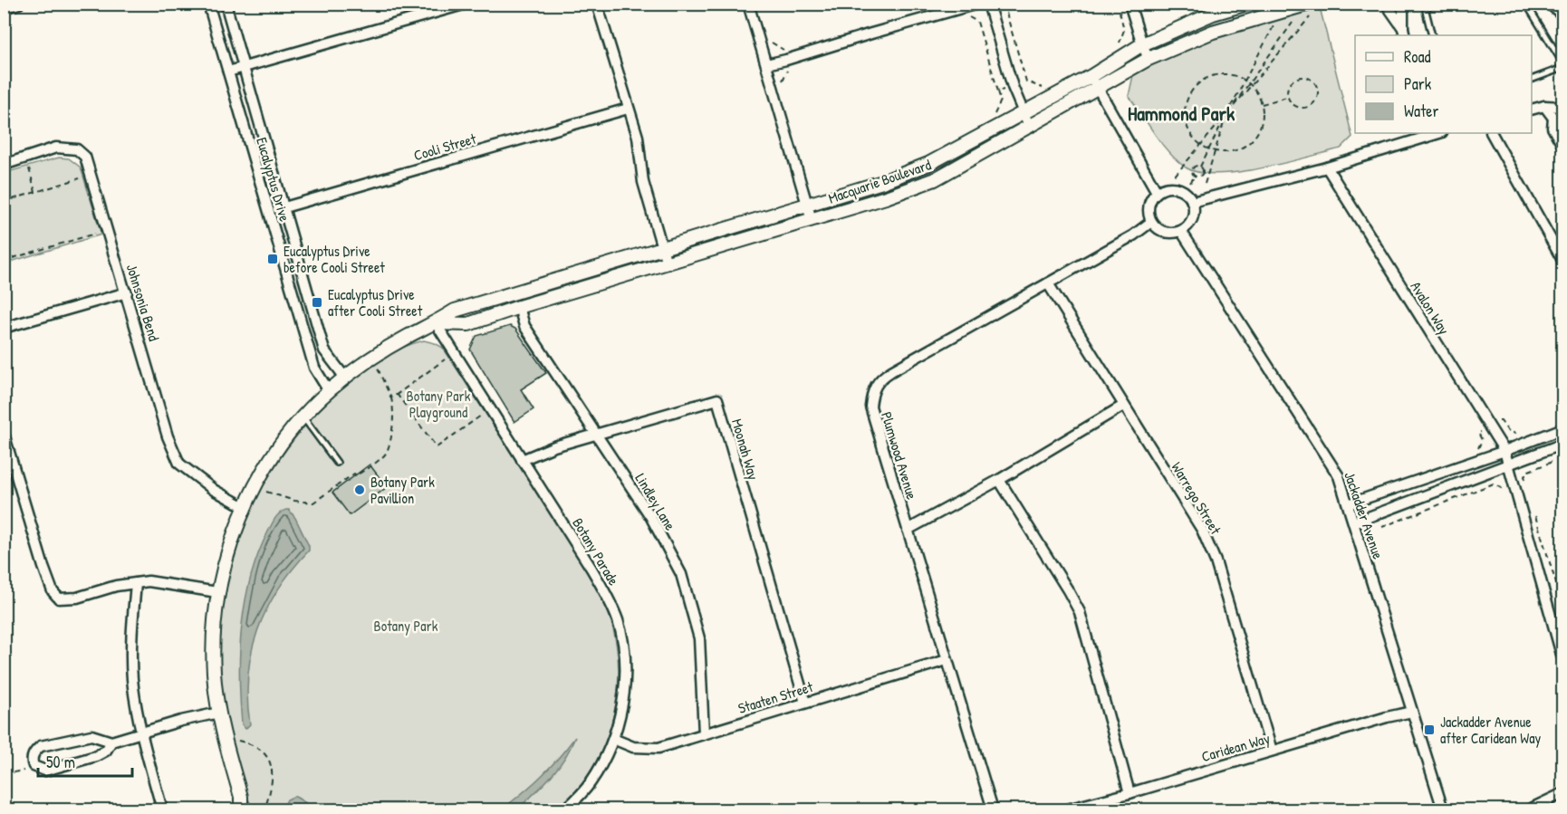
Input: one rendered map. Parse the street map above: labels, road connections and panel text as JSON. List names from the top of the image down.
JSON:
{
  "streets": {
    "street": [
      "Cooli Street",
      "Eucalyptus Drive",
      "Macquarie Boulevard",
      "Johnsonia Bend",
      "Avalon Way",
      "Moonah Way",
      "Plumwood Avenue",
      "Warrego Street",
      "Lindley Lane",
      "Jackadder Avenue",
      "Botany Parade",
      "Staaten Street",
      "Caridean Way"
    ]
  },
  "crossings": [
    ["Cooli Street", "Eucalyptus Drive"],
    ["Eucalyptus Drive", "Macquarie Boulevard"],
    ["Macquarie Boulevard", "Johnsonia Bend"],
    ["Macquarie Boulevard", "Lindley Lane"],
    ["Macquarie Boulevard", "Botany Parade"],
    ["Moonah Way", "Lindley Lane"],
    ["Moonah Way", "Botany Parade"],
    ["Moonah Way", "Staaten Street"],
    ["Plumwood Avenue", "Warrego Street"],
    ["Plumwood Avenue", "Jackadder Avenue"],
    ["Plumwood Avenue", "Staaten Street"],
    ["Warrego Street", "Caridean Way"],
    ["Lindley Lane", "Staaten Street"],
    ["Jackadder Avenue", "Caridean Way"],
    ["Botany Parade", "Staaten Street"]
  ],
  "districts": ["Hammond Park"],
  "parks": ["Botany Park Playground", "Botany Park"],
  "places": {
    "transit": ["Eucalyptus Drive before Cooli Street", "Eucalyptus Drive after Cooli Street", "Jackadder Avenue after Caridean Way"],
    "other": ["Botany Park Pavillion"]
  },
  "legend": ["Road", "Park", "Water"],
  "scale_bar": "50 m"
}
